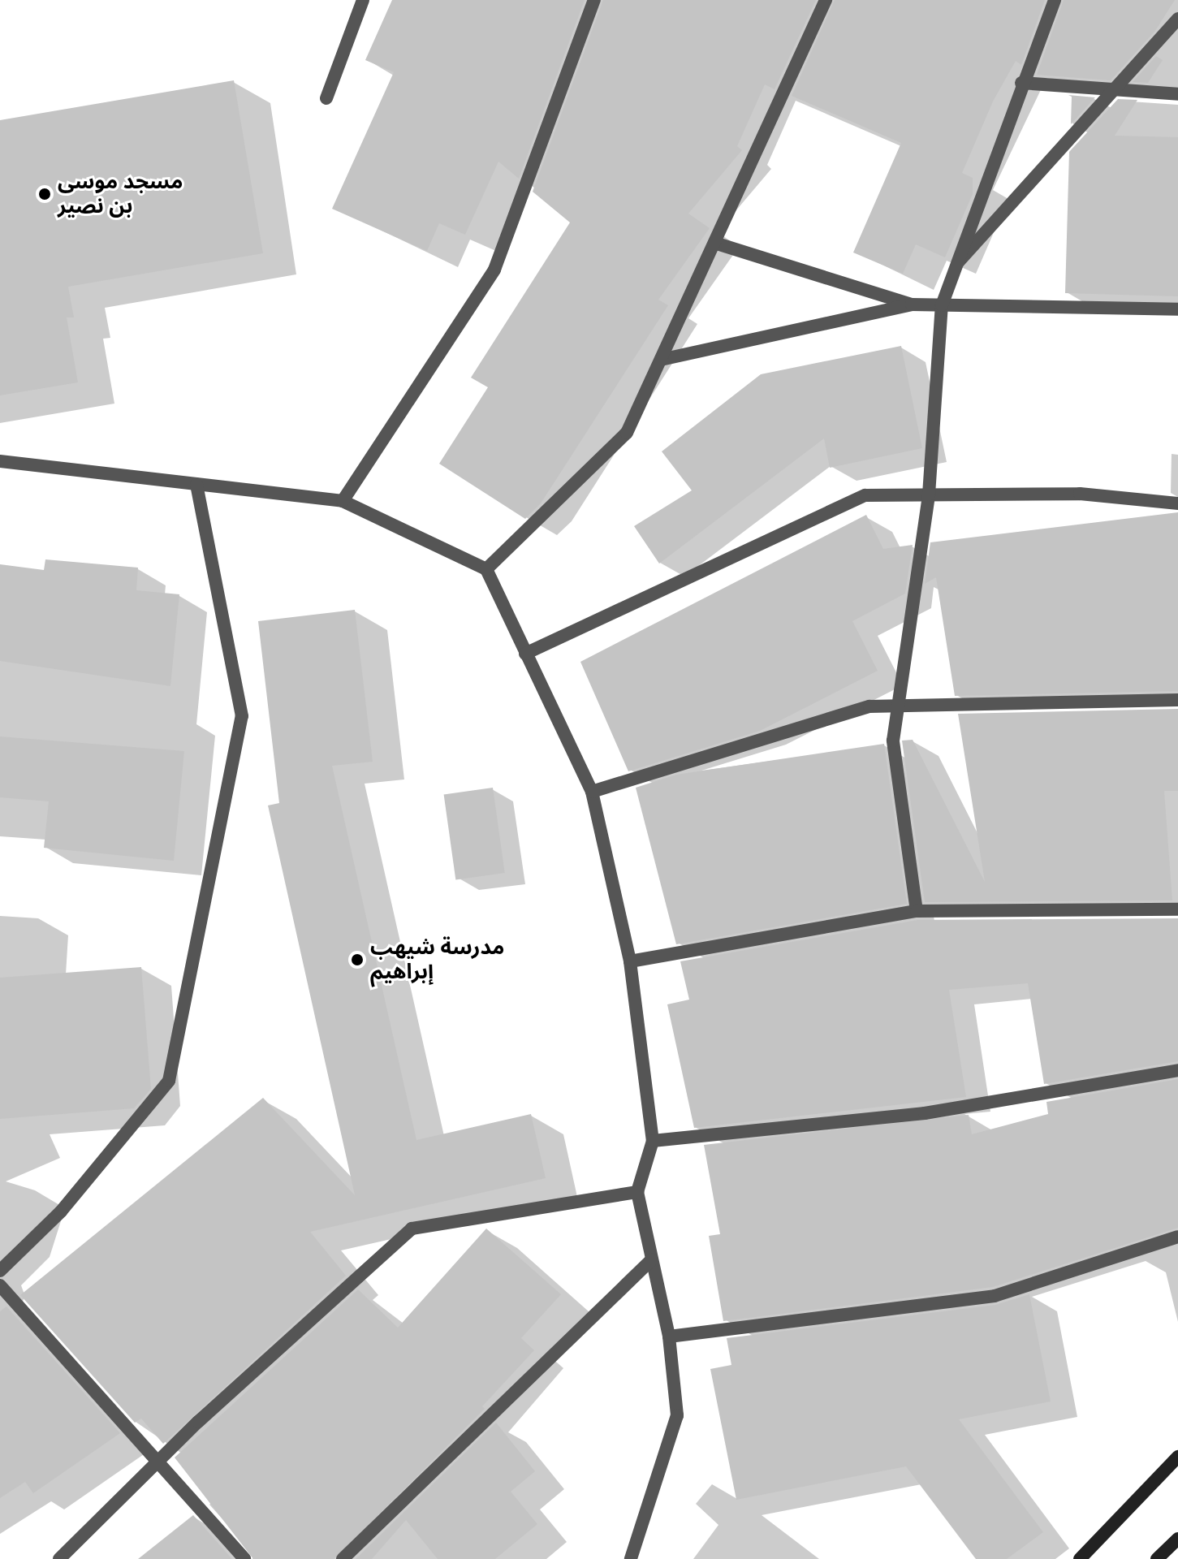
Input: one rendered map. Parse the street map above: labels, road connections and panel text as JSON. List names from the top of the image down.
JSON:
{
  "places": ["مسجد موسى بن نصير", "مدرسة شيهب إبراهيم"]
}
